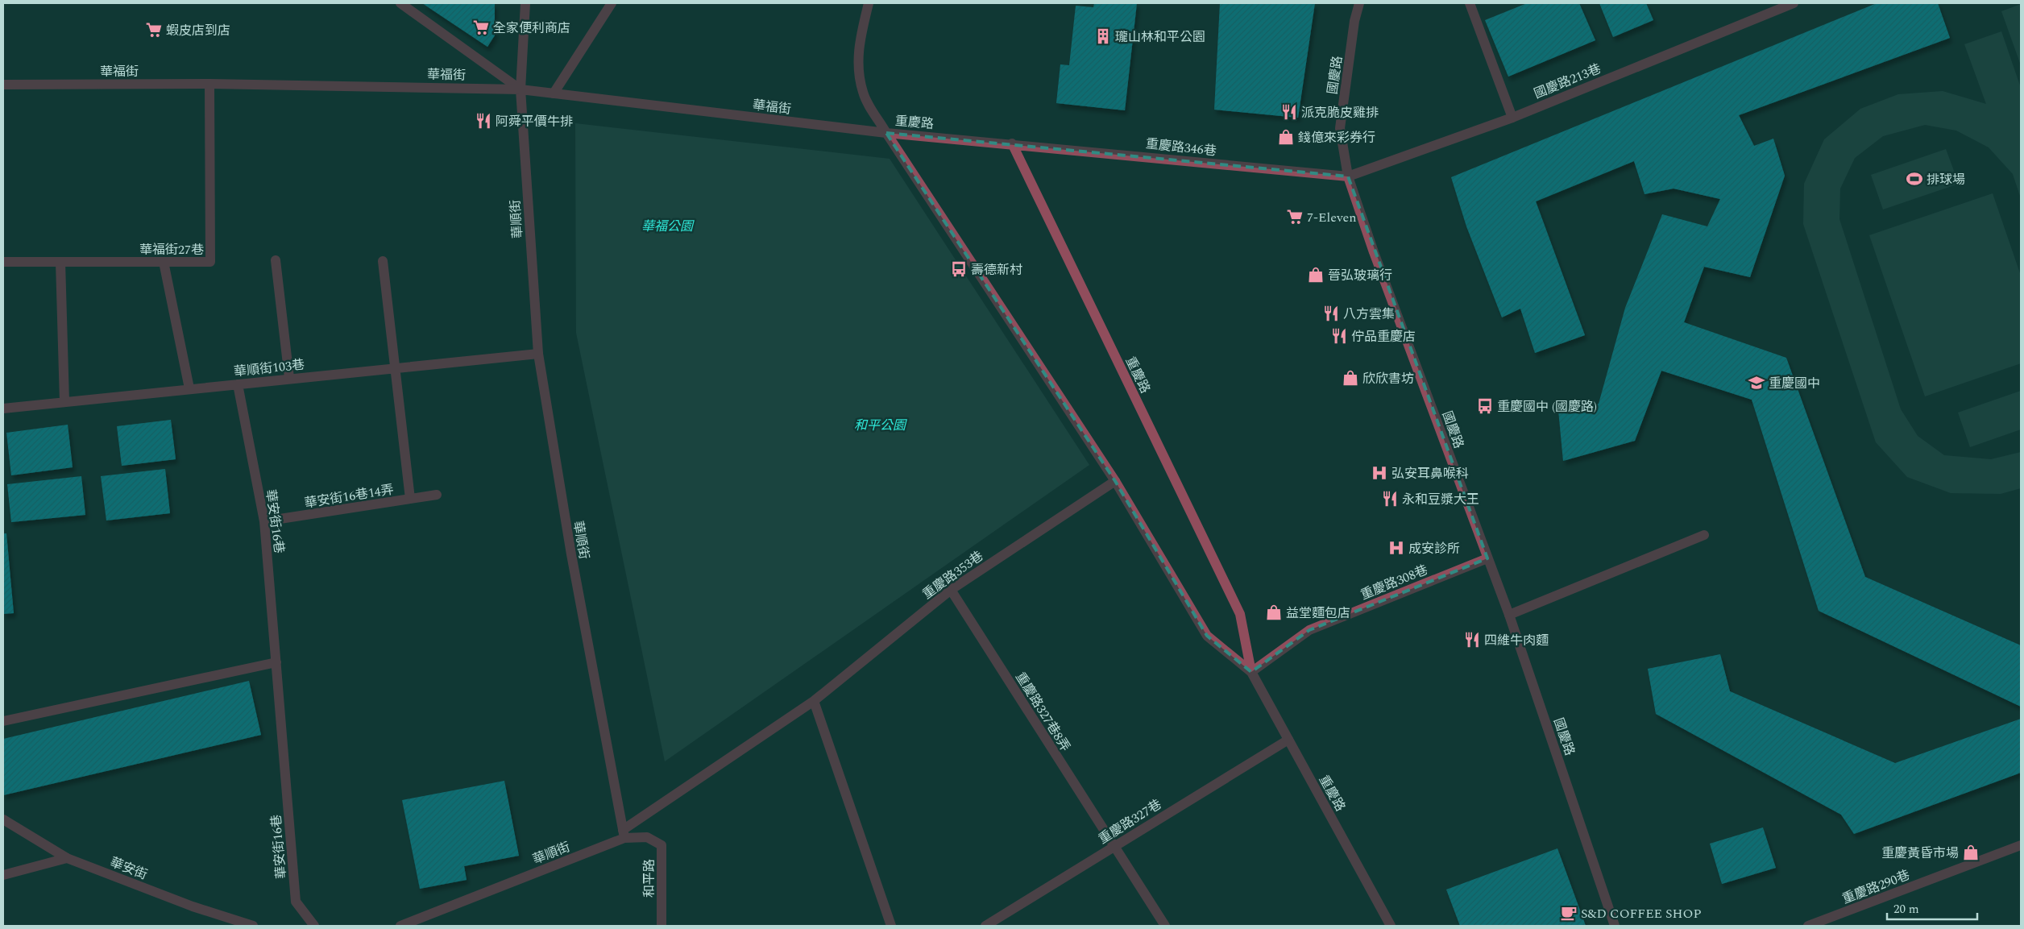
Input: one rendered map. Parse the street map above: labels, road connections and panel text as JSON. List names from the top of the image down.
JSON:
{
  "streets": {
    "street": [
      "華福街",
      "國慶路",
      "國慶路213巷",
      "重慶路",
      "重慶路346巷",
      "華順街",
      "華福街27巷",
      "華順街103巷",
      "華安街16巷14弄",
      "華安街16巷",
      "重慶路353巷",
      "重慶路308巷",
      "重慶路327巷8弄",
      "重慶路327巷",
      "華安街",
      "和平路",
      "重慶路290巷"
    ]
  },
  "crossings": [
    ["華福街", "重慶路"],
    ["華福街", "華順街"],
    ["華福街", "華福街27巷"],
    ["國慶路", "國慶路213巷"],
    ["國慶路", "重慶路346巷"],
    ["國慶路", "重慶路308巷"],
    ["國慶路213巷", "重慶路346巷"],
    ["重慶路", "重慶路346巷"],
    ["重慶路", "重慶路353巷"],
    ["重慶路", "重慶路308巷"],
    ["重慶路", "重慶路327巷"],
    ["華順街", "華順街103巷"],
    ["華順街", "重慶路353巷"],
    ["華順街", "和平路"],
    ["華順街103巷", "華安街16巷"],
    ["華安街16巷14弄", "華安街16巷"],
    ["重慶路353巷", "重慶路327巷8弄"],
    ["重慶路353巷", "和平路"],
    ["重慶路327巷8弄", "重慶路327巷"]
  ],
  "parks": ["華福公園", "和平公園"],
  "places": {
    "supermarket": ["全家便利商店", "蝦皮店到店", "7-Eleven"],
    "building": ["瓏山林和平公園"],
    "restaurant": [
      "派克脆皮雞排",
      "阿舜平價牛排",
      "八方雲集",
      "佇品重慶店",
      "永和豆漿大王",
      "四維牛肉麵"
    ],
    "shop": [
      "錢億來彩券行",
      "晉弘玻璃行",
      "欣欣書坊",
      "益堂麵包店",
      "重慶黃昏市場"
    ],
    "sports": ["排球場"],
    "bus stop": ["壽德新村", "重慶國中 (國慶路)"],
    "school or university": ["重慶國中"],
    "hospital": ["弘安耳鼻喉科", "成安診所"],
    "cafe": ["S&D COFFEE SHOP"]
  },
  "scale_bar": "20 m"
}
